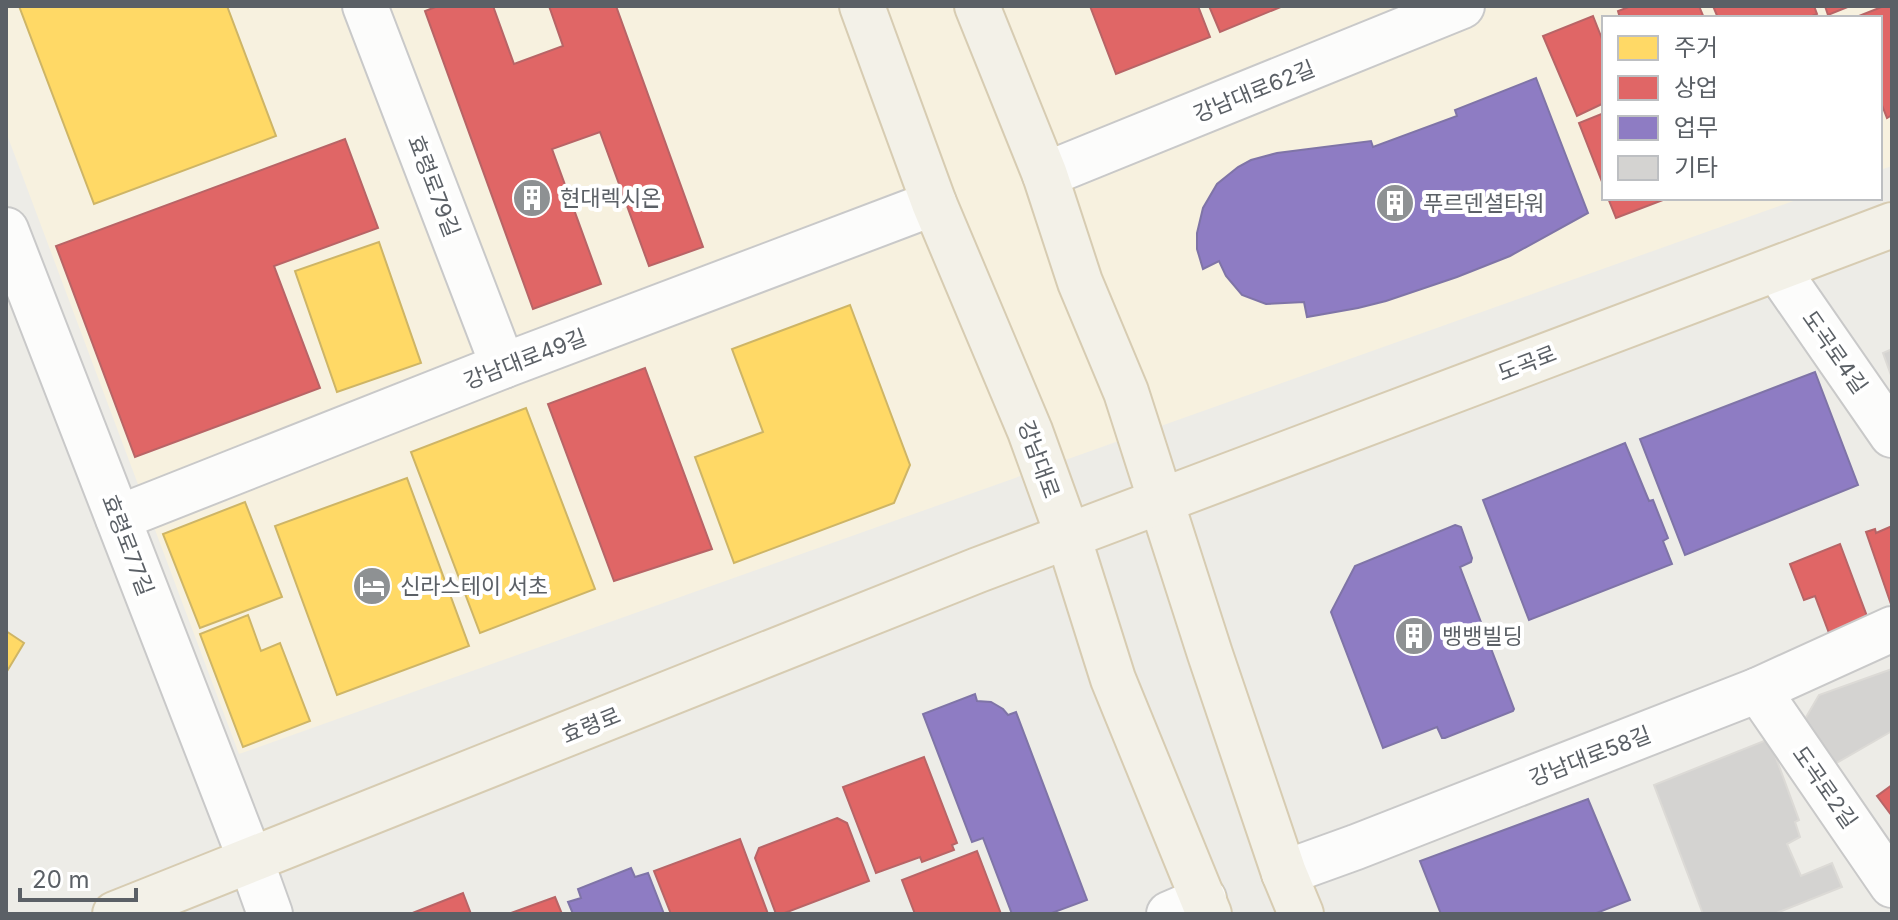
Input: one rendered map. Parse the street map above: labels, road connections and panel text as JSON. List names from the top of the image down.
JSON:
{
  "streets": {
    "main road": ["도곡로", "강남대로", "효령로"],
    "street": [
      "강남대로62길",
      "효령로79길",
      "도곡로4길",
      "강남대로49길",
      "효령로77길",
      "강남대로58길",
      "도곡로2길"
    ]
  },
  "crossings": [
    ["효령로79길", "강남대로49길"],
    ["도곡로4길", "도곡로"],
    ["강남대로49길", "강남대로"],
    ["강남대로49길", "효령로77길"],
    ["도곡로", "강남대로"],
    ["도곡로", "효령로"],
    ["강남대로", "효령로"],
    ["효령로77길", "효령로"],
    ["강남대로58길", "도곡로2길"]
  ],
  "places": {
    "building": ["현대렉시온", "푸르덴셜타워", "뱅뱅빌딩"],
    "hotel": ["신라스테이 서초"]
  },
  "legend": [
    "주거",
    "상업",
    "업무",
    "기타"
  ],
  "scale_bar": "20 m"
}
